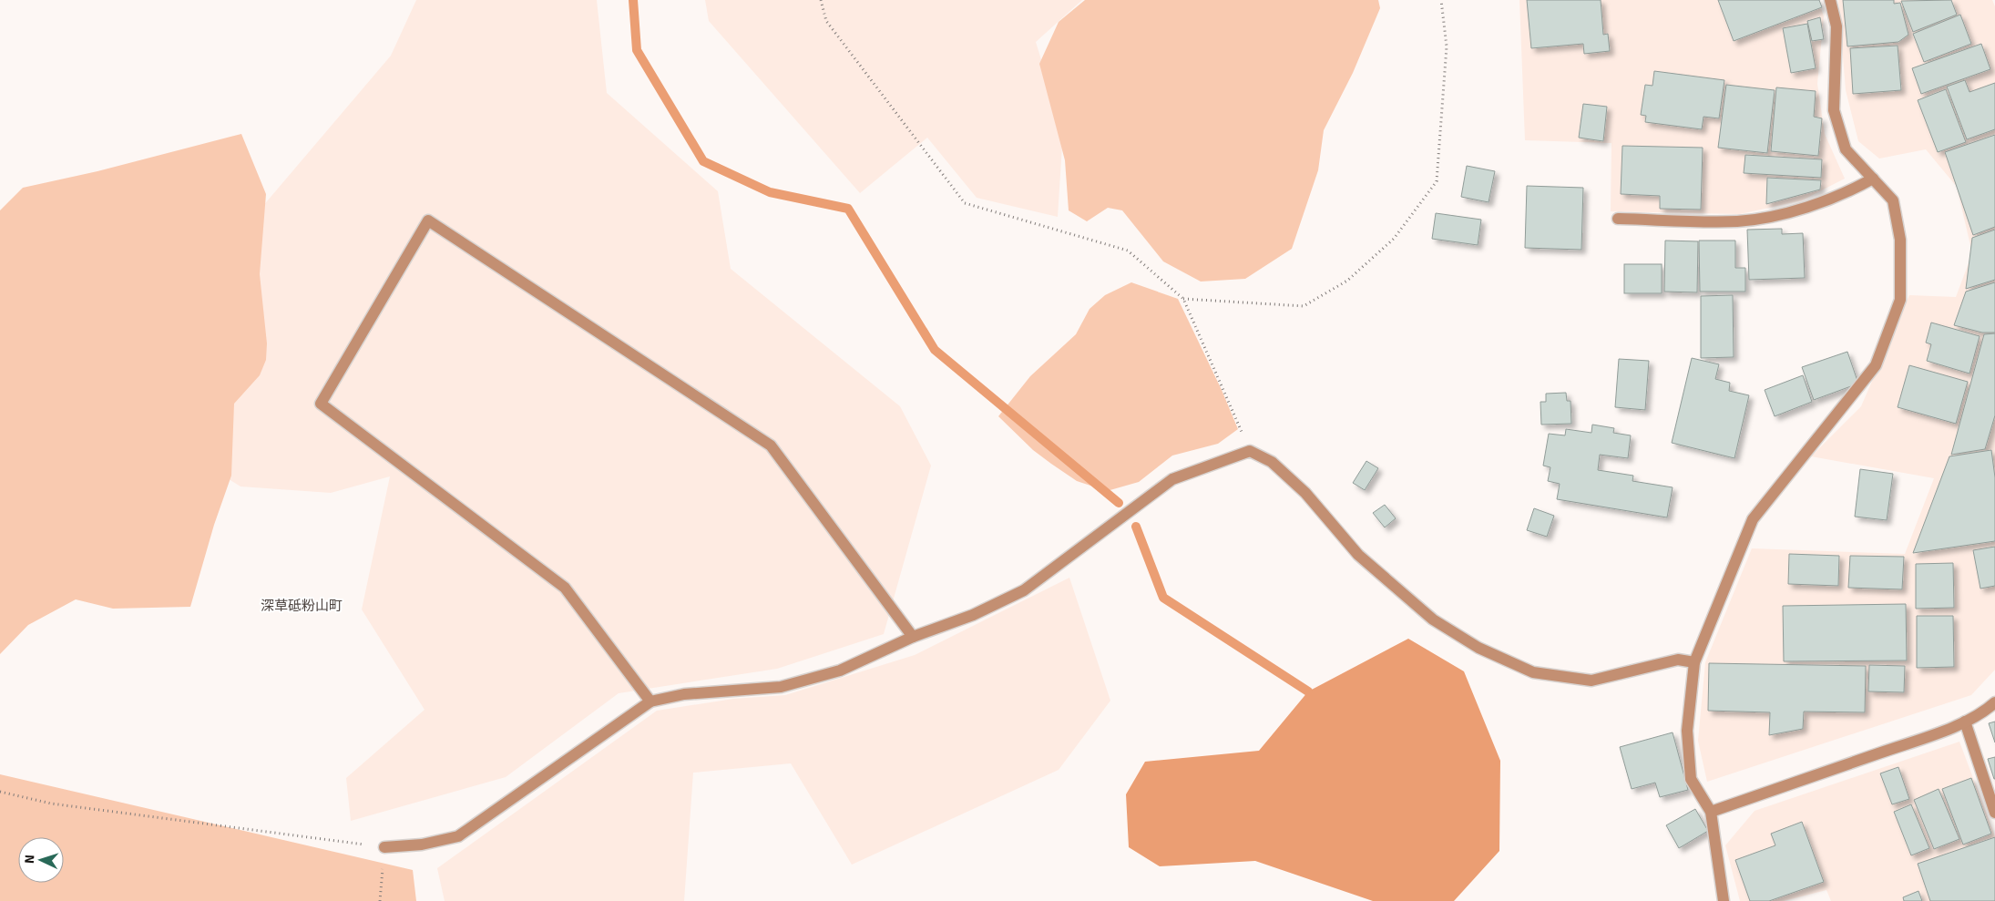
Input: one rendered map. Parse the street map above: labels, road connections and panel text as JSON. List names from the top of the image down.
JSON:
{
  "districts": ["深草砥粉山町"],
  "north": "left"
}
